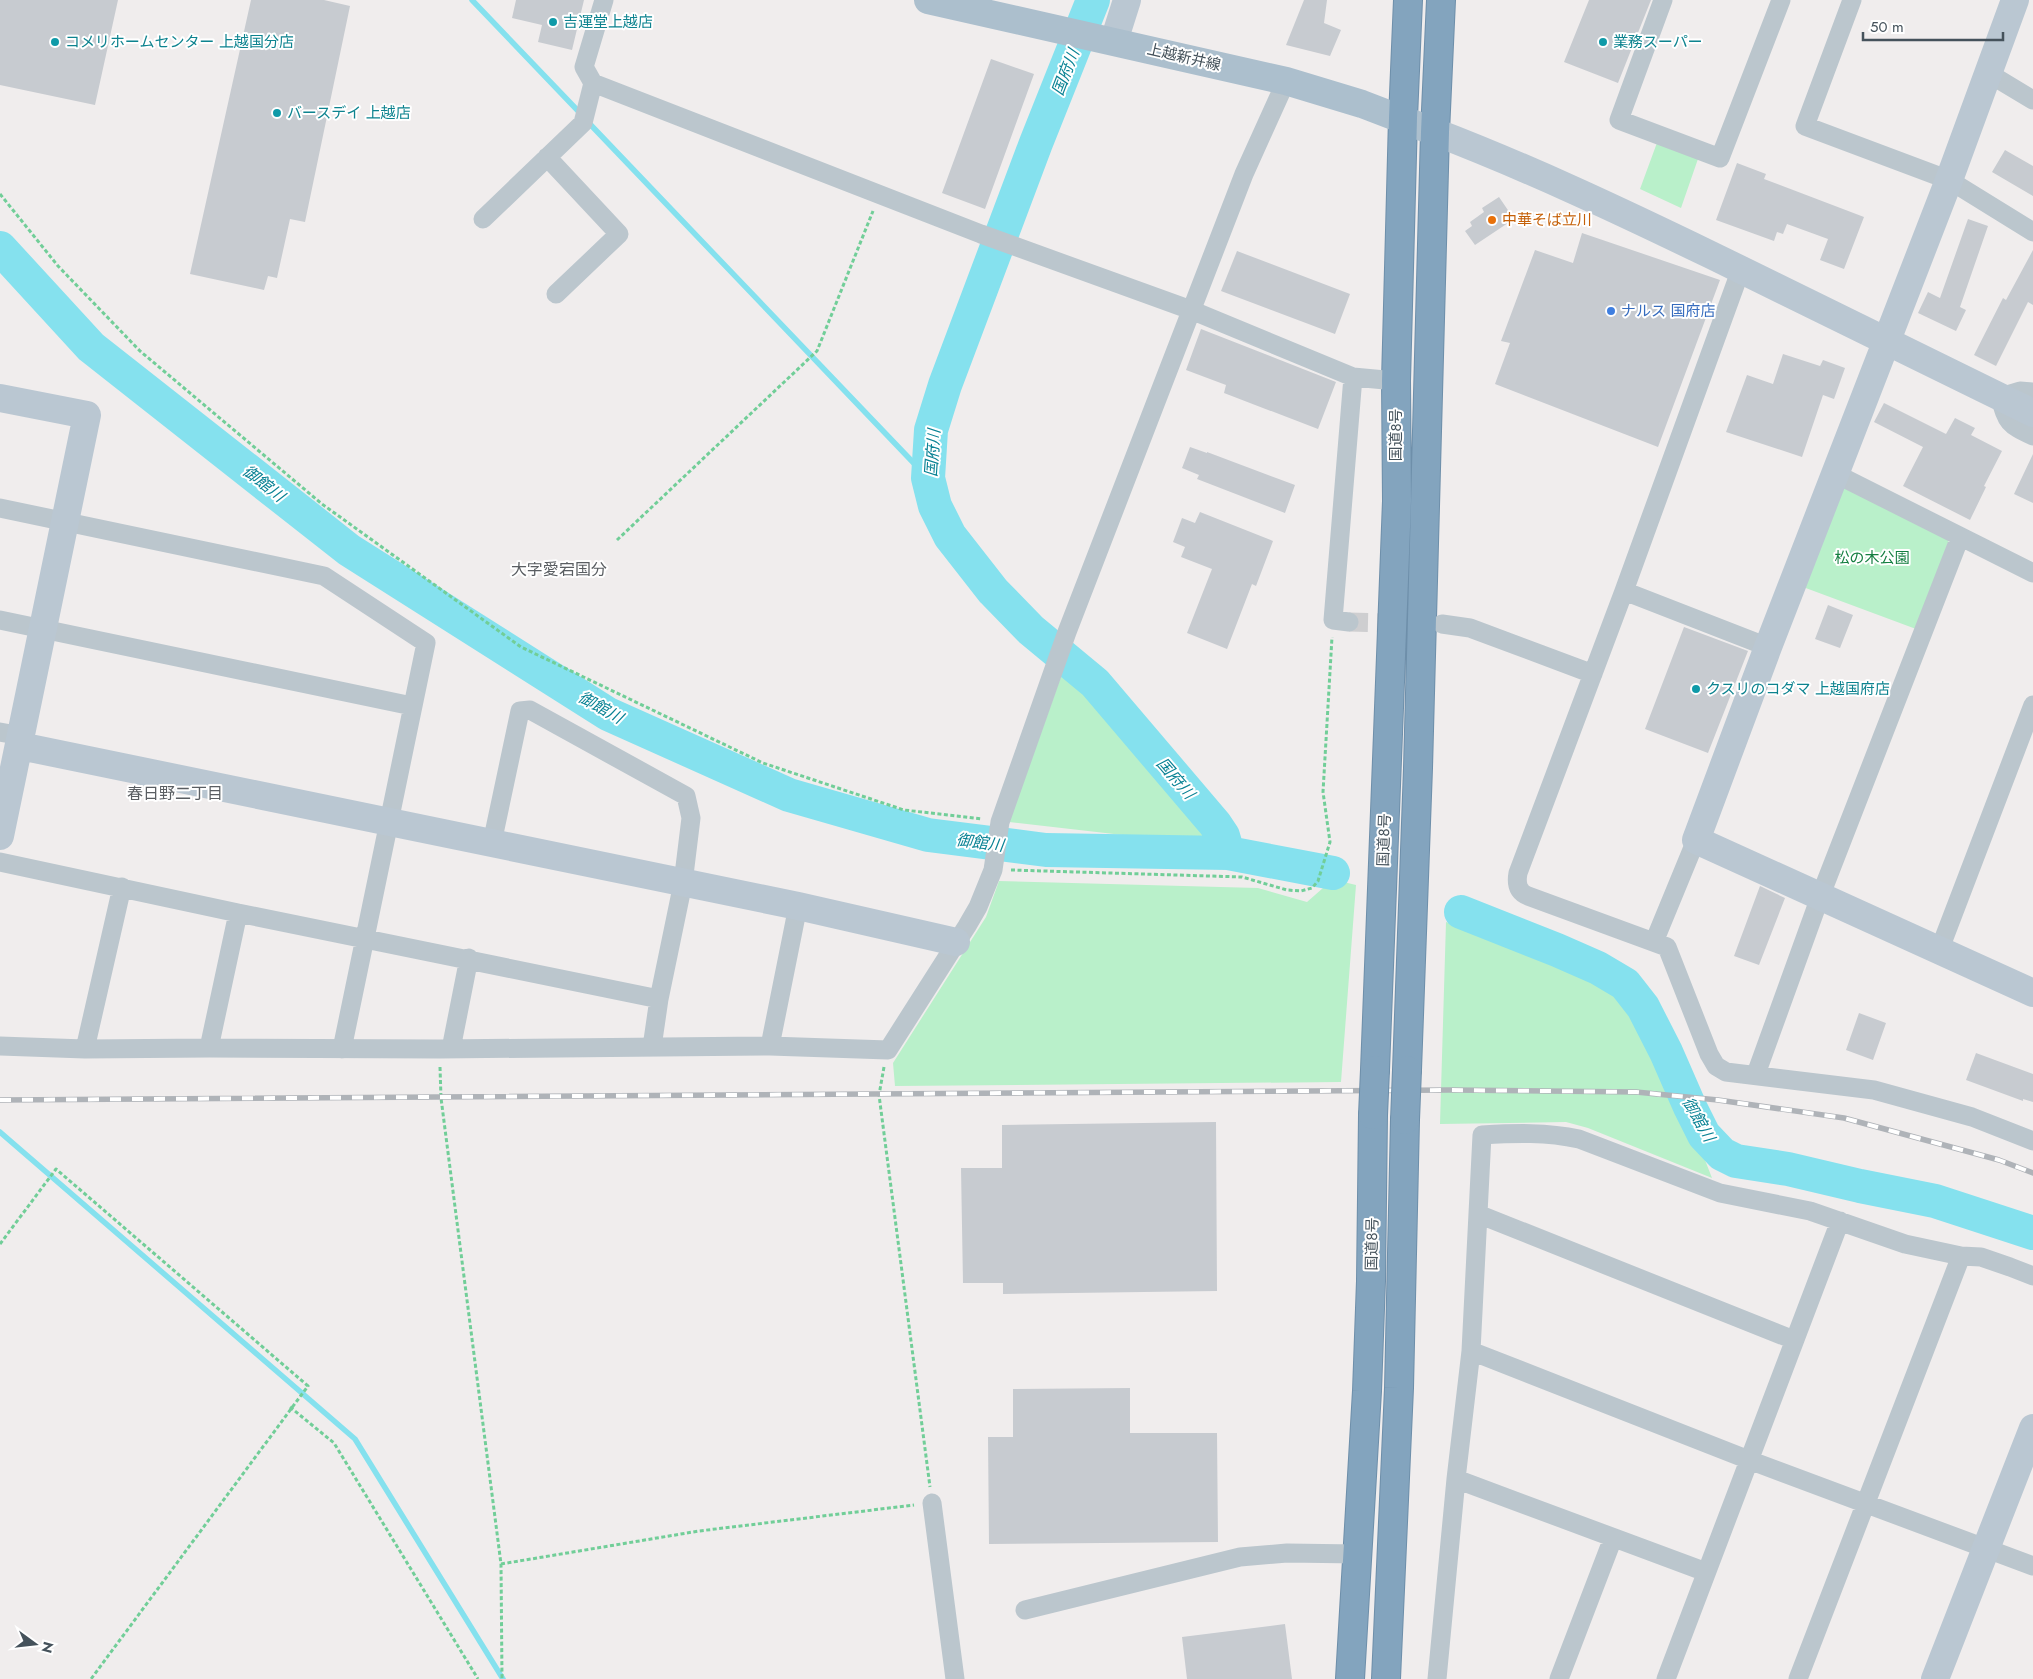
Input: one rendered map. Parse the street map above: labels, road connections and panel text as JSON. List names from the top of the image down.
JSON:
{
  "streets": {
    "highway": ["国道8号"],
    "main road": ["上越新井線"]
  },
  "crossings": [
    ["上越新井線", "国道8号"]
  ],
  "districts": ["大字愛宕国分", "春日野二丁目"],
  "water": ["国府川", "御館川"],
  "parks": ["松の木公園"],
  "places": [
    "吉運堂上越店",
    "コメリホームセンター 上越国分店",
    "業務スーパー",
    "バースデイ 上越店",
    "中華そば立川",
    "ナルス 国府店",
    "クスリのコダマ 上越国府店"
  ],
  "scale_bar": "50 m",
  "north": "right"
}
